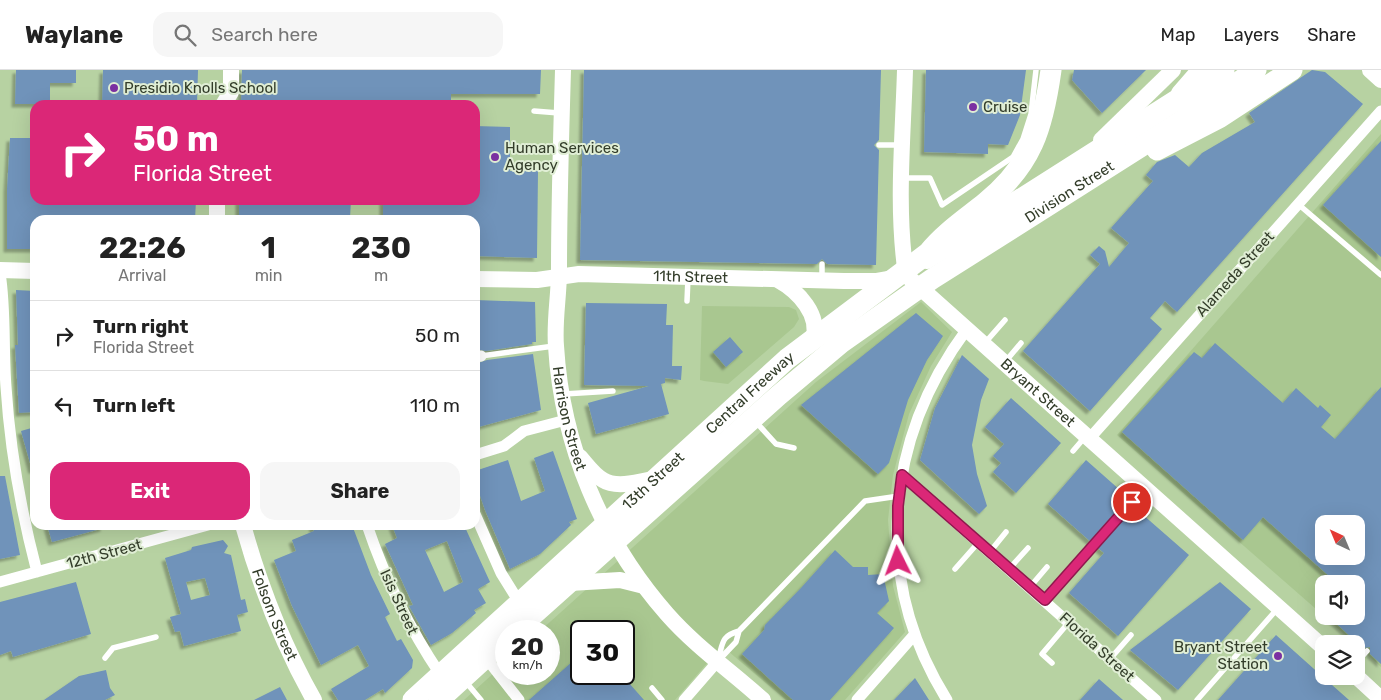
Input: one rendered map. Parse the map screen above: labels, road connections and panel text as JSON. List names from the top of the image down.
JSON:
{
  "streets": {
    "highway": ["Central Freeway"],
    "main road": [
      "Division Street",
      "11th Street",
      "Bryant Street",
      "Harrison Street",
      "13th Street",
      "Folsom Street"
    ],
    "street": [
      "Alameda Street",
      "12th Street",
      "Isis Street",
      "Florida Street"
    ]
  },
  "crossings": [
    ["Division Street", "11th Street"],
    ["Division Street", "Bryant Street"],
    ["Division Street", "13th Street"],
    ["Alameda Street", "Bryant Street"],
    ["11th Street", "Bryant Street"],
    ["11th Street", "Harrison Street"],
    ["11th Street", "13th Street"],
    ["Bryant Street", "13th Street"],
    ["Central Freeway", "13th Street"],
    ["Harrison Street", "13th Street"],
    ["13th Street", "Isis Street"]
  ],
  "places": [
    "Presidio Knolls School",
    "Cruise",
    "Human Services Agency",
    "Bryant Street Station"
  ],
  "north": "top left",
  "page": {
    "header": "Waylane",
    "search": "Search here",
    "nav": ["Map", "Layers", "Share"],
    "turn": ["50 m", "Florida Street"],
    "eta": [
      "22:26",
      "Arrival",
      "1",
      "min",
      "230",
      "m"
    ],
    "list": [
      {
        "name": "Turn right",
        "note": "Florida Street",
        "value": "50 m"
      },
      {
        "name": "Turn left",
        "value": "110 m"
      }
    ],
    "buttons": ["Exit", "Share"],
    "speed": "20 km/h",
    "limit": "30"
  }
}
